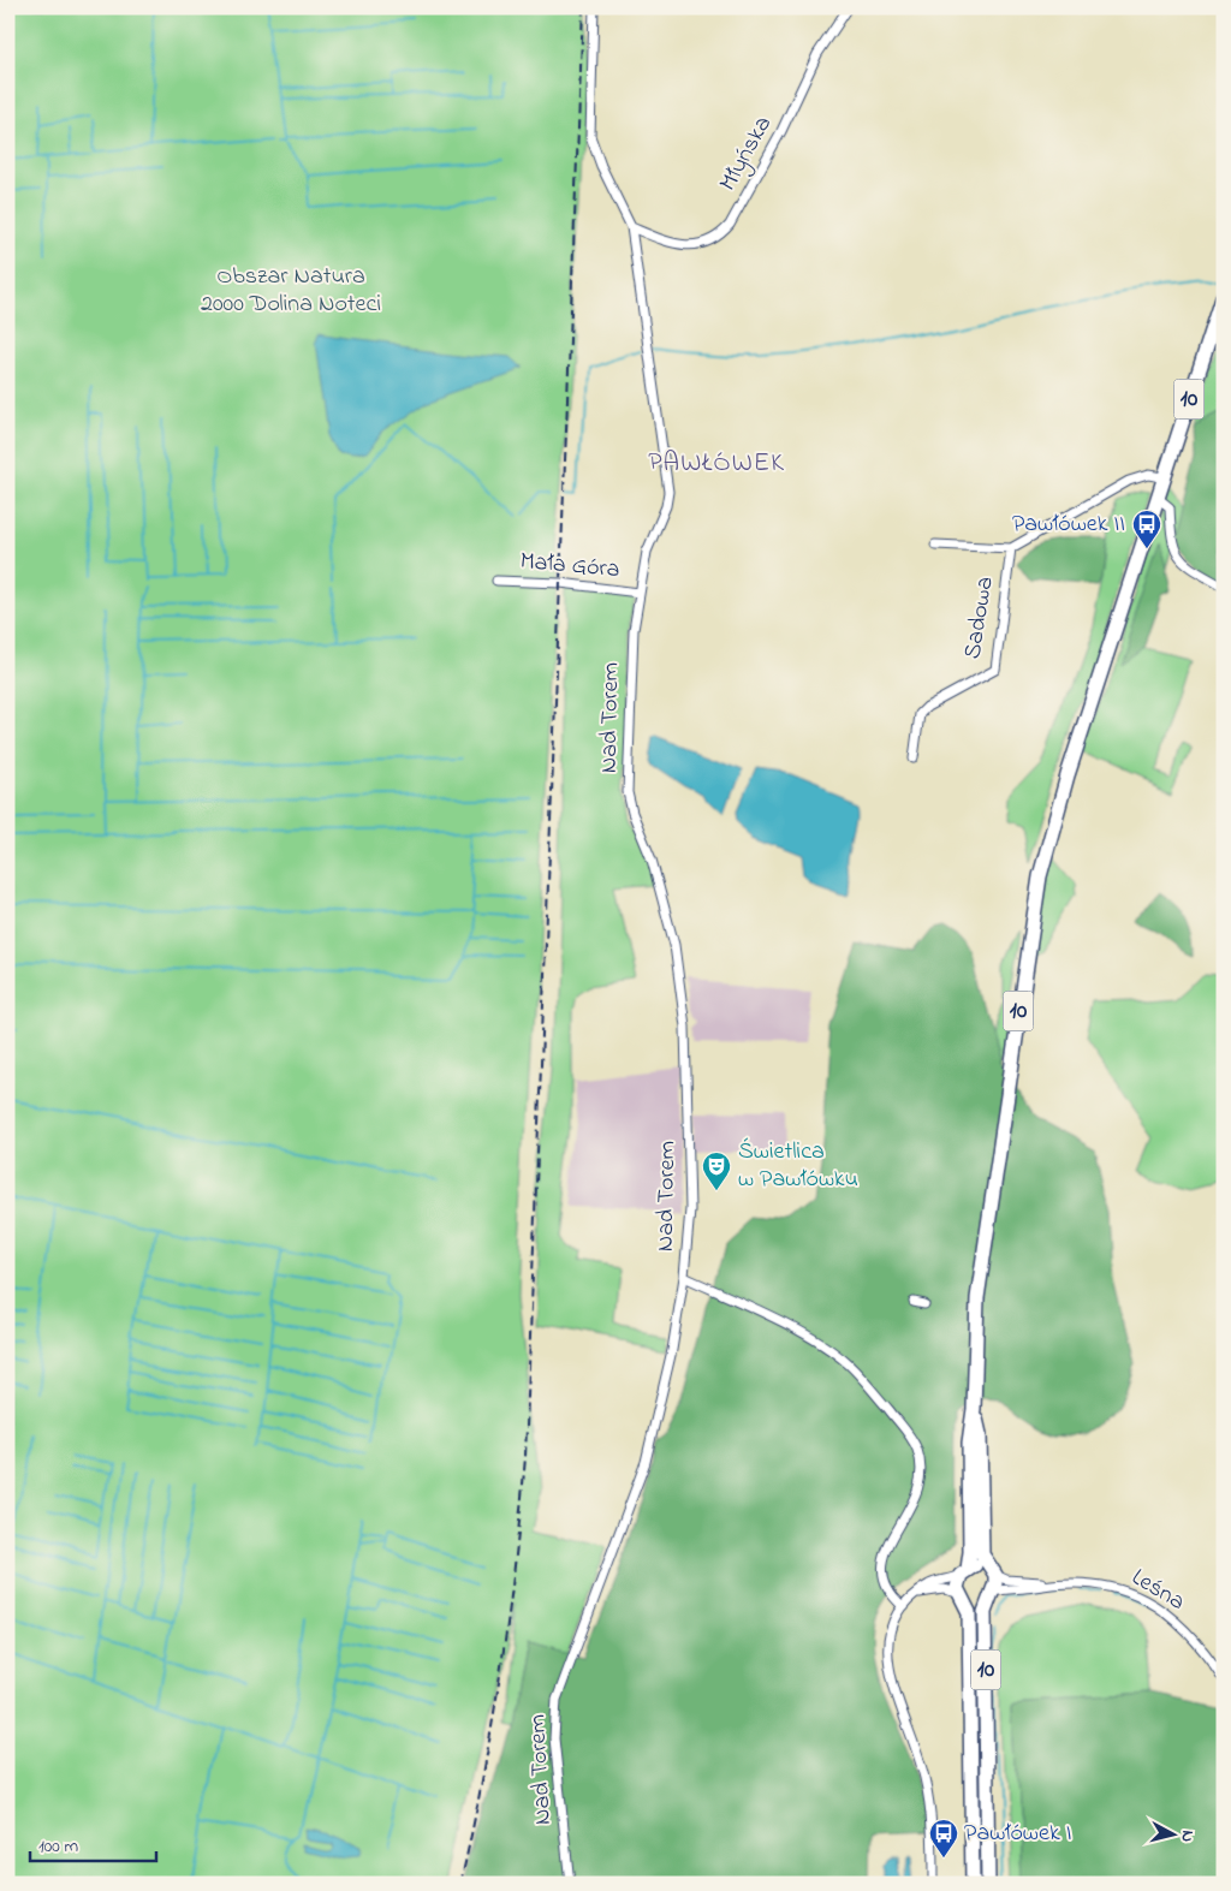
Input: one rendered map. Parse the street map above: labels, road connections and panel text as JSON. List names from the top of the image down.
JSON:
{
  "streets": {
    "highway": ["10"],
    "street": [
      "Młyńska",
      "Mała Góra",
      "Sadowa",
      "Nad Torem",
      "Leśna"
    ]
  },
  "crossings": [
    ["Młyńska", "Nad Torem"],
    ["10", "Leśna"],
    ["Mała Góra", "Nad Torem"]
  ],
  "districts": ["PAWŁÓWEK"],
  "parks": ["Obszar Natura 2000 Dolina Noteci"],
  "places": {
    "bus stop": ["Pawłówek II", "Pawłówek I"],
    "theatre": ["Świetlica w Pawłówku"]
  },
  "scale_bar": "100 m",
  "north": "right"
}
